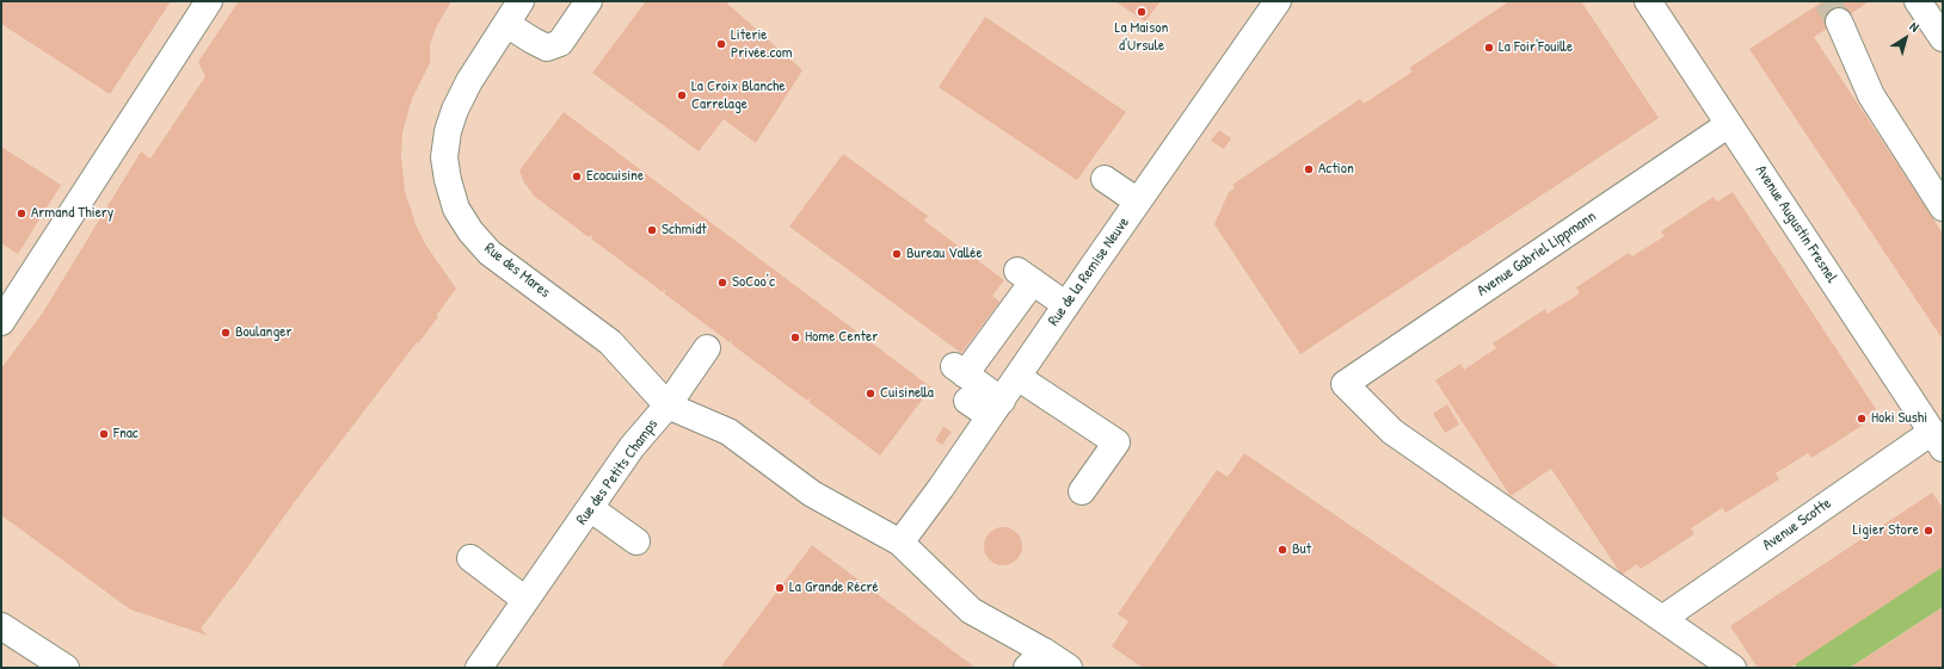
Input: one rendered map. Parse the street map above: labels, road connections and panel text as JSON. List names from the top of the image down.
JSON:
{
  "streets": {
    "street": [
      "Avenue Augustin Fresnel",
      "Avenue Gabriel Lippmann",
      "Rue des Mares",
      "Rue de la Remise Neuve",
      "Rue des Petits Champs",
      "Avenue Scotte"
    ]
  },
  "crossings": [
    ["Avenue Augustin Fresnel", "Avenue Gabriel Lippmann"],
    ["Avenue Augustin Fresnel", "Avenue Scotte"],
    ["Avenue Gabriel Lippmann", "Avenue Scotte"],
    ["Rue des Mares", "Rue des Petits Champs"],
    ["Rue de la Remise Neuve", "Rue des Petits Champs"]
  ],
  "places": [
    "La Maison d'Ursule",
    "Literie Privée.com",
    "La Foir'Fouille",
    "La Croix Blanche Carrelage",
    "Action",
    "Ecocuisine",
    "Armand Thiery",
    "Schmidt",
    "Bureau Vallée",
    "SoCoo'c",
    "Boulanger",
    "Home Center",
    "Cuisinella",
    "Hoki Sushi",
    "Fnac",
    "Ligier Store",
    "But",
    "La Grande Récré"
  ],
  "north": "top right"
}
